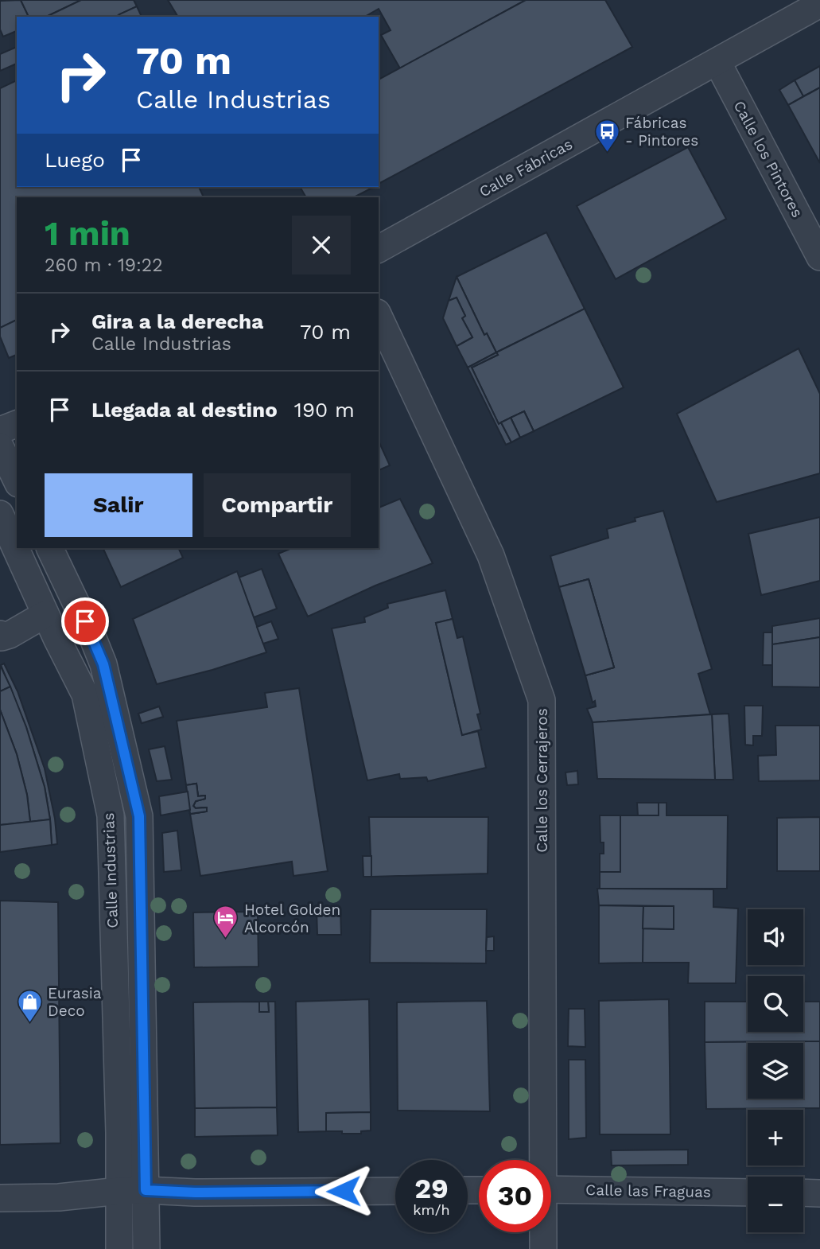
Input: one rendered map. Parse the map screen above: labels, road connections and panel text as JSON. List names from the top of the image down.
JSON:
{
  "streets": {
    "street": [
      "Calle los Pintores",
      "Calle Fábricas",
      "Calle los Cerrajeros",
      "Calle Industrias",
      "Calle las Fraguas"
    ]
  },
  "crossings": [
    ["Calle los Pintores", "Calle Fábricas"]
  ],
  "places": {
    "bus stop": ["Fábricas - Pintores"],
    "hotel": ["Hotel Golden Alcorcón"],
    "shop": ["Eurasia Deco"]
  },
  "page": {
    "turn": ["70 m", "Calle Industrias"],
    "then": "Luego",
    "heading": ["1 min", "260 m · 19:22"],
    "list": [
      {
        "name": "Gira a la derecha",
        "note": "Calle Industrias",
        "value": "70 m"
      },
      {
        "name": "Llegada al destino",
        "value": "190 m"
      }
    ],
    "buttons": ["Salir", "Compartir"],
    "map_buttons": ["+", "−"],
    "speed": "29 km/h",
    "limit": "30"
  }
}
